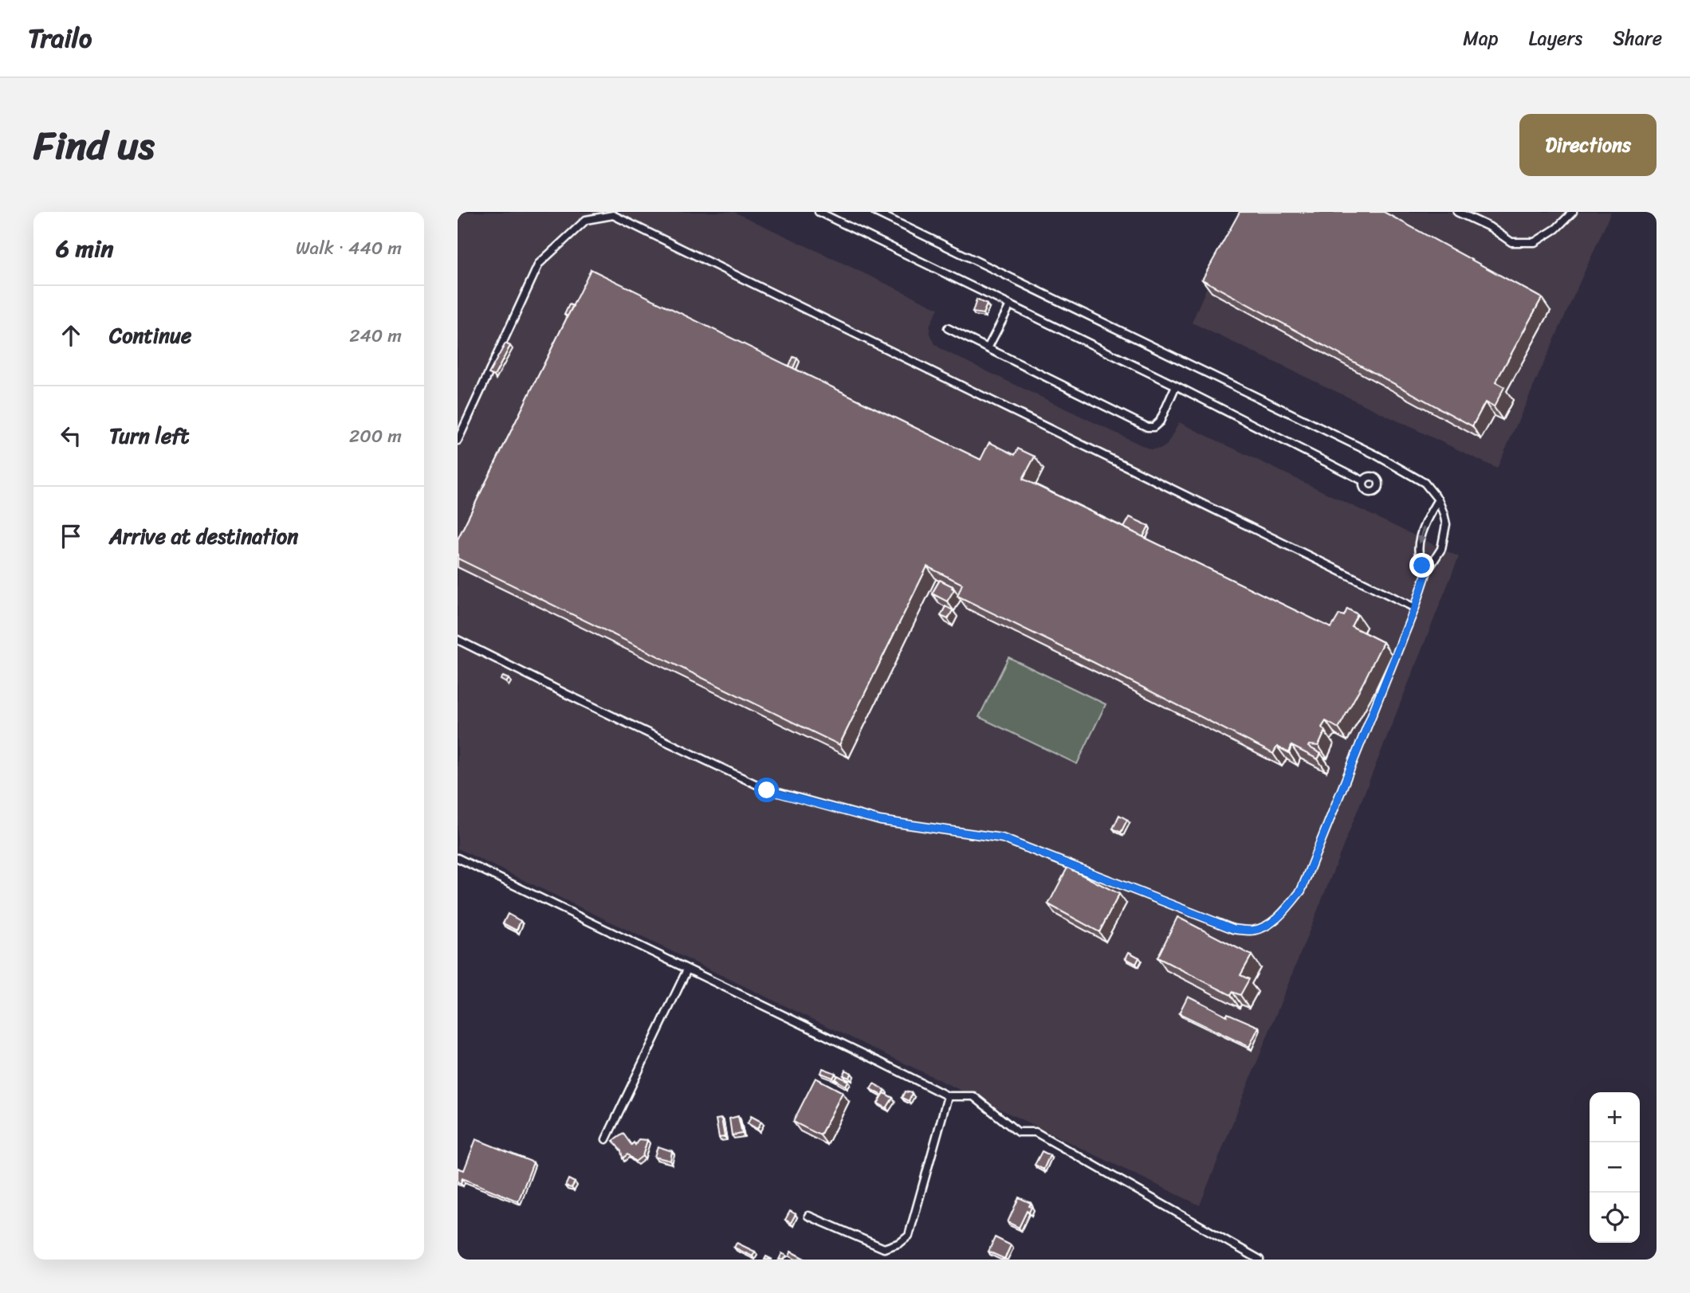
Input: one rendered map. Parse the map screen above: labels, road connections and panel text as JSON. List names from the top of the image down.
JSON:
{
  "page": {
    "header": "Trailo",
    "nav": ["Map", "Layers", "Share"],
    "title": "Find us",
    "buttons": "Directions",
    "heading": ["6 min", "Walk · 440 m"],
    "list": [
      ["Continue", "240 m"],
      ["Turn left", "200 m"],
      "Arrive at destination"
    ],
    "map_buttons": ["+", "−"]
  }
}
